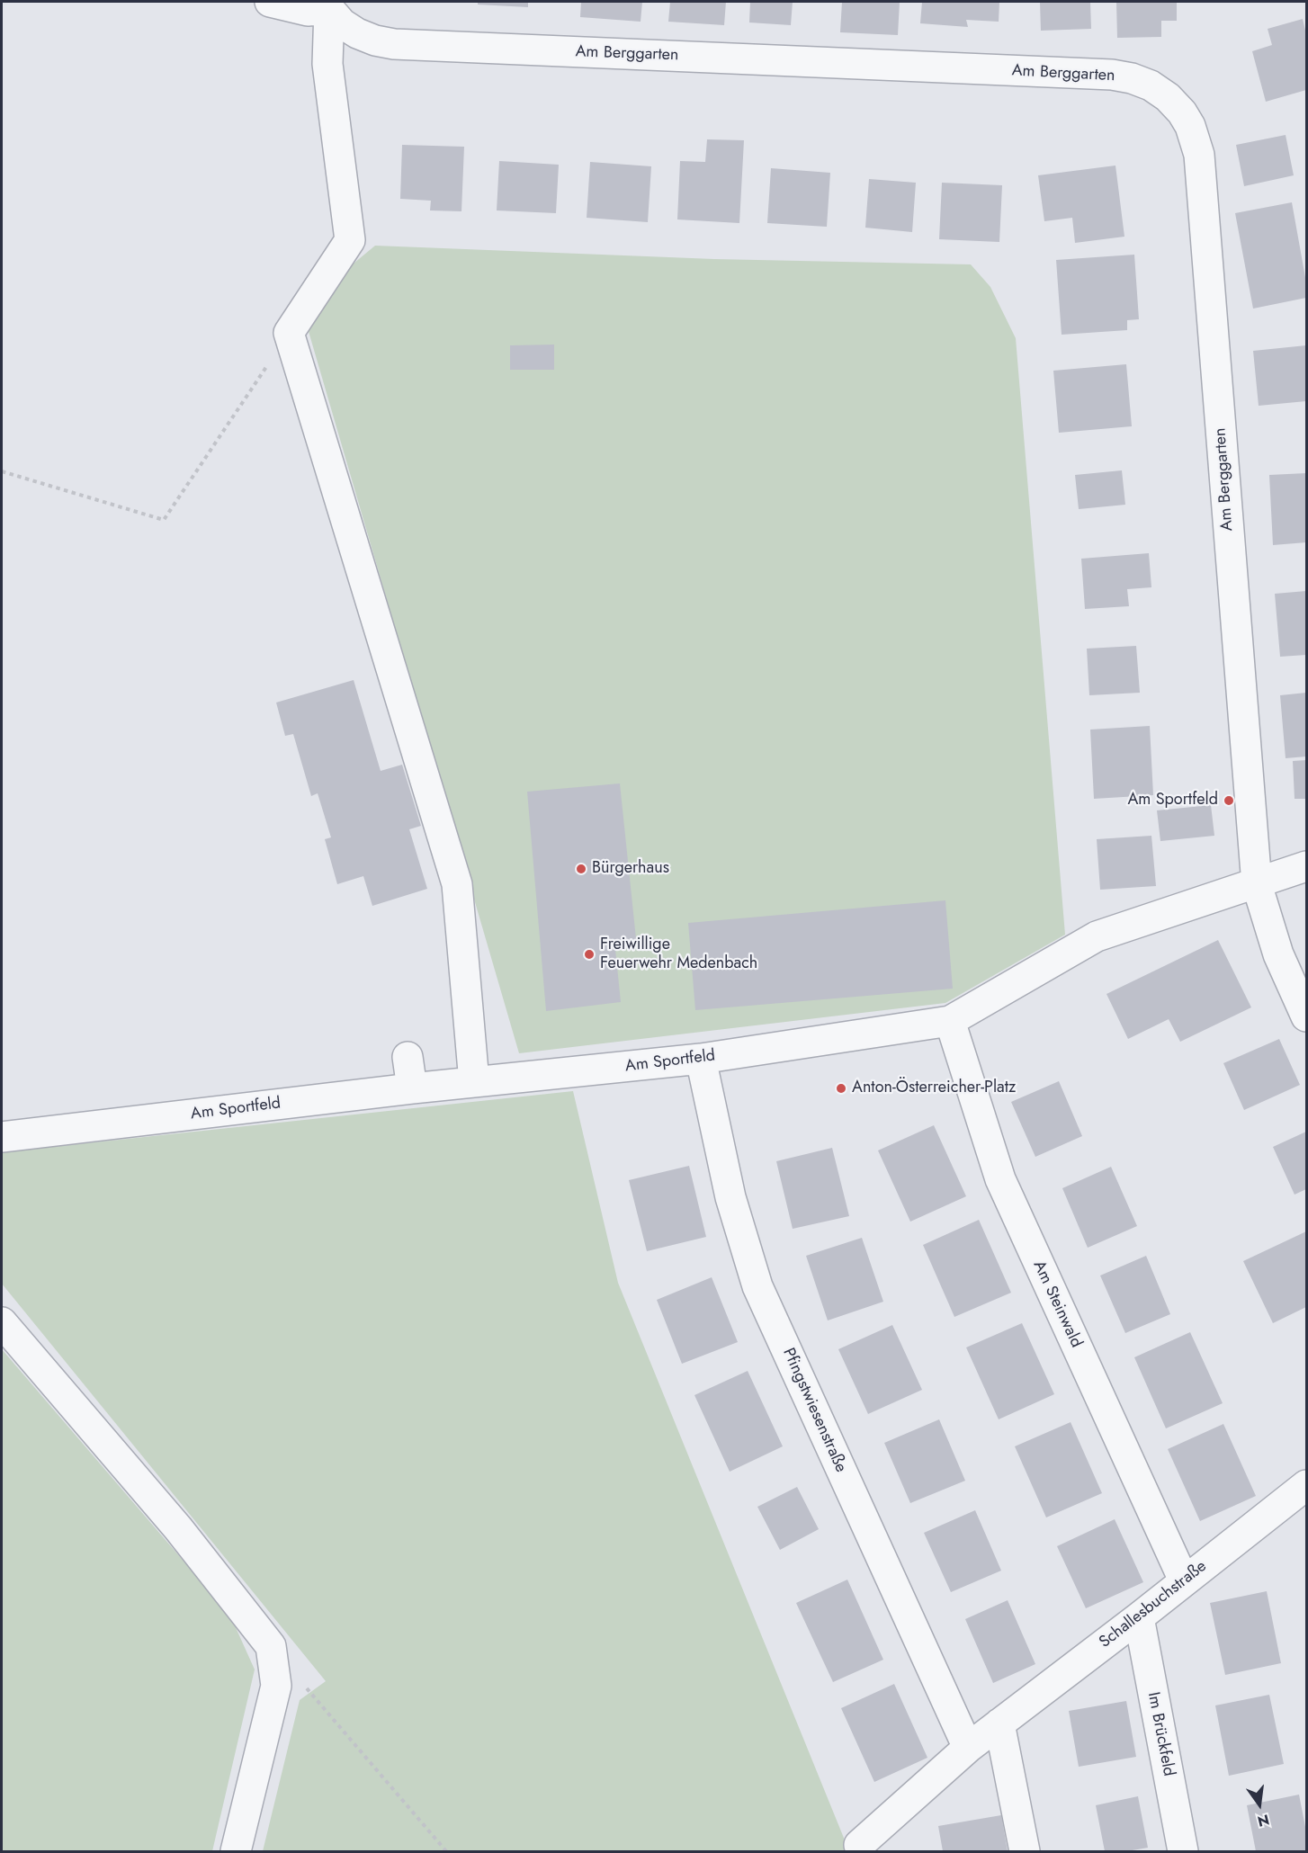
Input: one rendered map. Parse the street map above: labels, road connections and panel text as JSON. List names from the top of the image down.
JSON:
{
  "streets": {
    "street": [
      "Am Berggarten",
      "Am Sportfeld",
      "Am Steinwald",
      "Pfingstwiesenstraße",
      "Schallesbuchstraße",
      "Im Brückfeld"
    ]
  },
  "crossings": [
    ["Am Berggarten", "Am Sportfeld"],
    ["Am Sportfeld", "Am Steinwald"],
    ["Am Sportfeld", "Pfingstwiesenstraße"],
    ["Am Steinwald", "Schallesbuchstraße"],
    ["Pfingstwiesenstraße", "Schallesbuchstraße"],
    ["Schallesbuchstraße", "Im Brückfeld"]
  ],
  "places": [
    "Am Sportfeld",
    "Bürgerhaus",
    "Freiwillige Feuerwehr Medenbach",
    "Anton-Österreicher-Platz"
  ],
  "north": "bottom"
}
